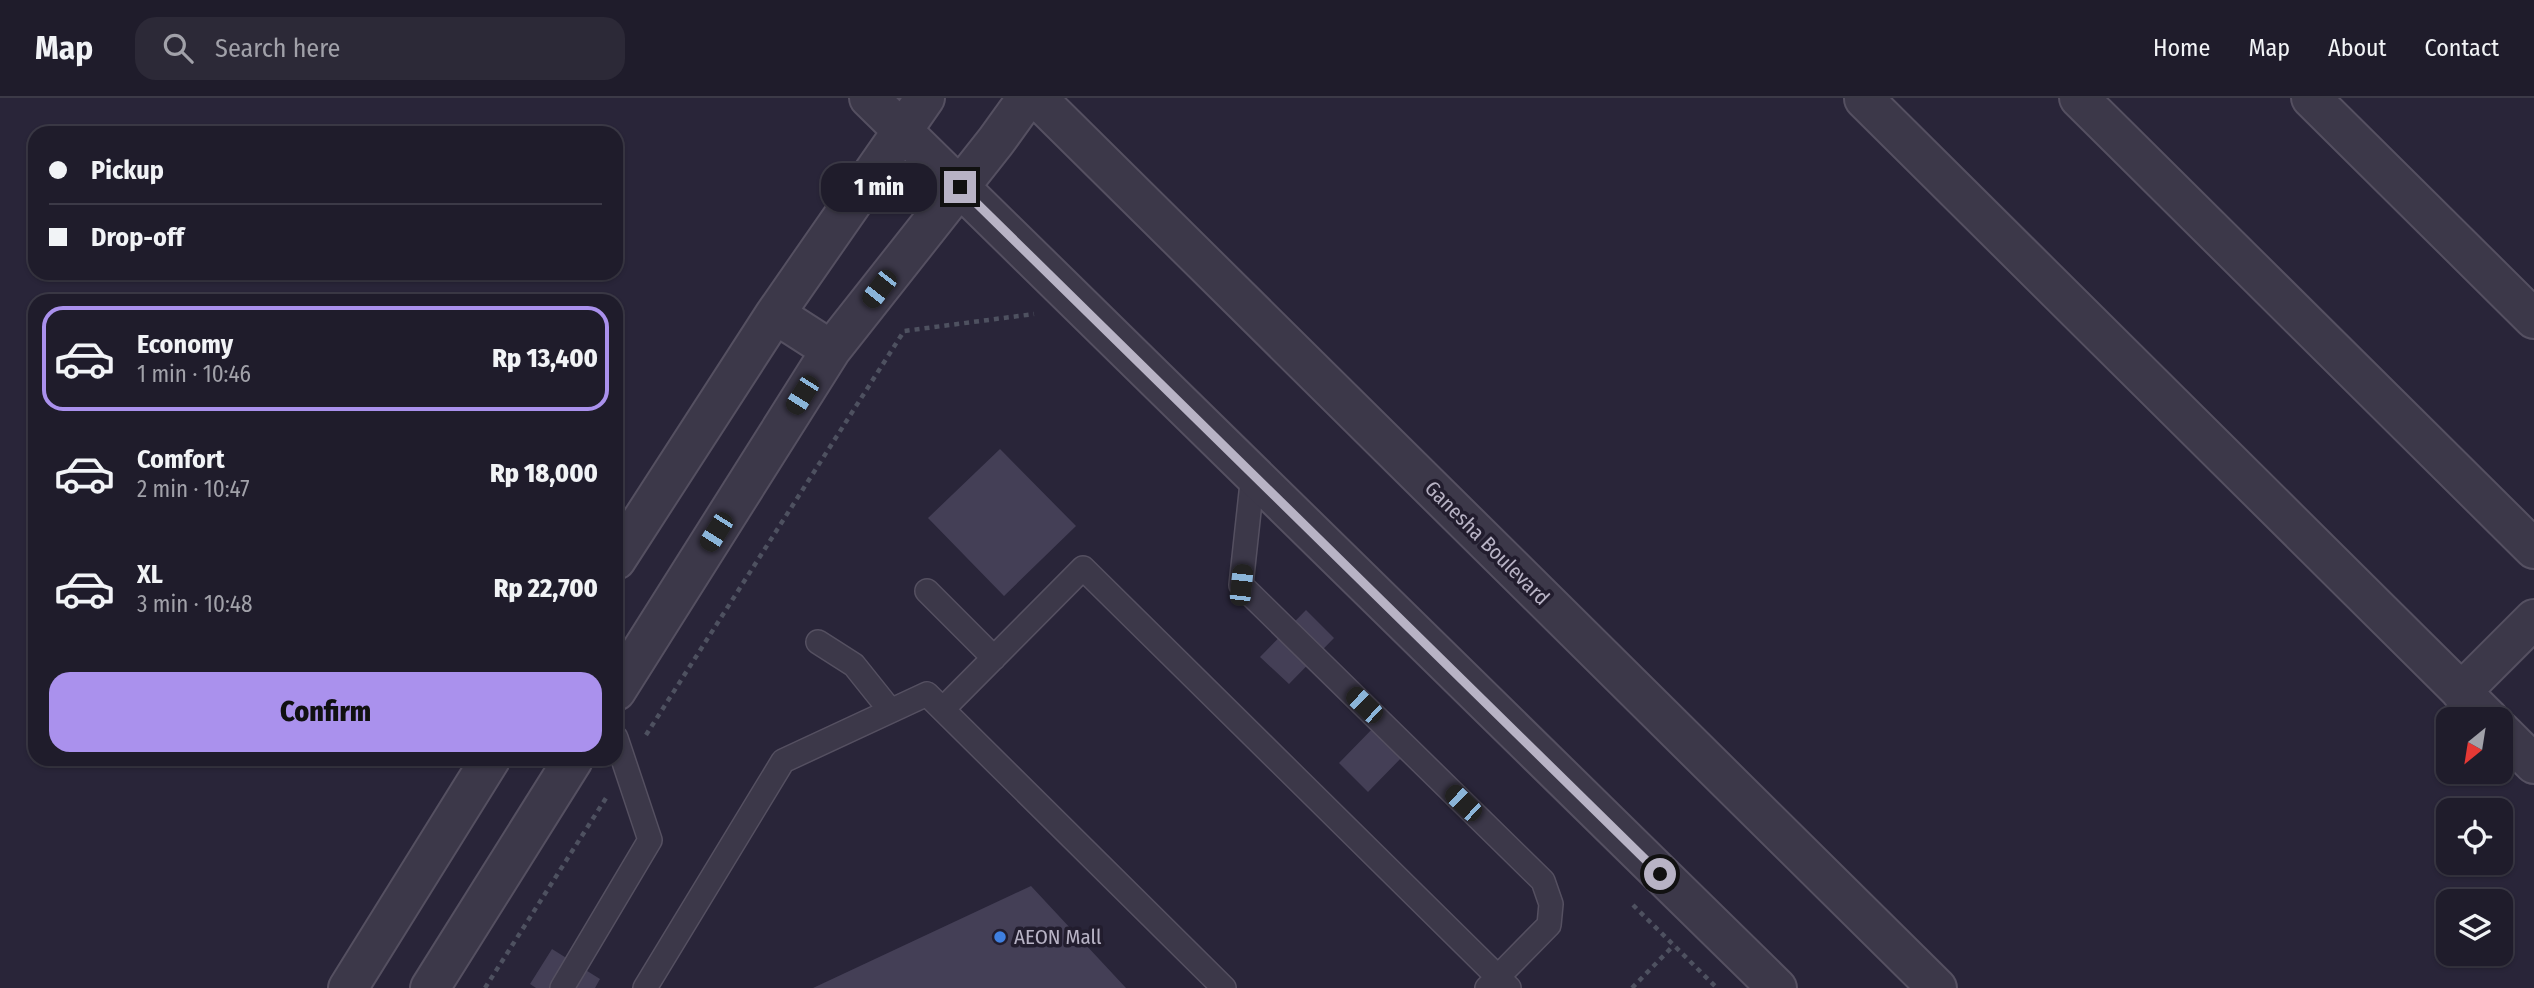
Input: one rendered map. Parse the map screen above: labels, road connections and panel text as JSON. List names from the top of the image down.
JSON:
{
  "streets": {
    "street": ["Ganesha Boulevard"]
  },
  "places": ["AEON Mall"],
  "north": "bottom left",
  "page": {
    "header": "Map",
    "search": "Search here",
    "nav": [
      "Home",
      "Map",
      "About",
      "Contact"
    ],
    "banner": ["Pickup", "Drop-off"],
    "bubble": "1 min",
    "list": [
      {
        "name": "Economy",
        "note": "1 min · 10:46",
        "value": "Rp 13,400"
      },
      {
        "name": "Comfort",
        "note": "2 min · 10:47",
        "value": "Rp 18,000"
      },
      {
        "name": "XL",
        "note": "3 min · 10:48",
        "value": "Rp 22,700"
      }
    ],
    "buttons": "Confirm"
  }
}
